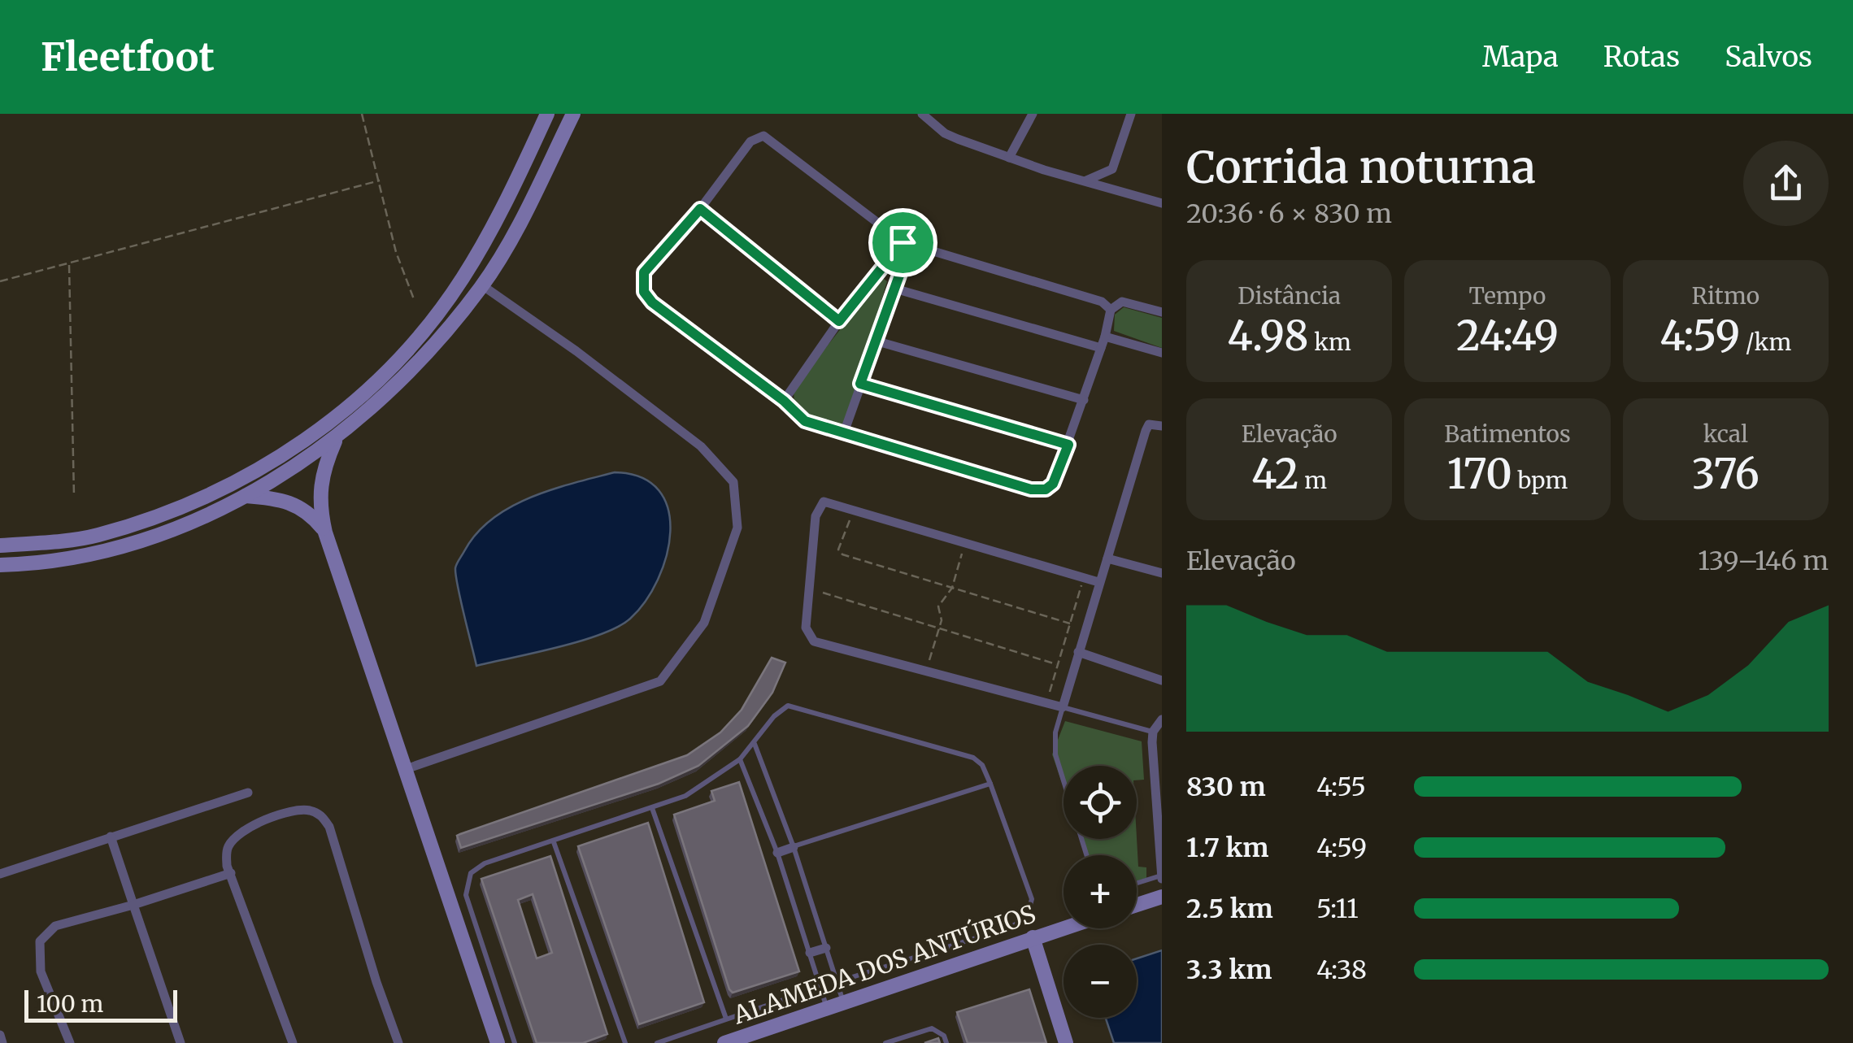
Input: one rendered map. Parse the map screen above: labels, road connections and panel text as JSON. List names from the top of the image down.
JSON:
{
  "streets": {
    "main road": ["ALAMEDA DOS ANTÚRIOS"]
  },
  "scale_bar": "100 m",
  "page": {
    "header": "Fleetfoot",
    "nav": ["Mapa", "Rotas", "Salvos"],
    "heading": ["Corrida noturna", "20:36 · 6 × 830 m"],
    "stats": [
      ["Distância", "4.98 km"],
      ["Tempo", "24:49"],
      ["Ritmo", "4:59 /km"],
      ["Elevação", "42 m"],
      ["Batimentos", "170 bpm"],
      ["kcal", "376"]
    ],
    "chart": ["Elevação", "139–146 m"],
    "list": [
      {
        "name": "830 m",
        "note": "4:55"
      },
      {
        "name": "1.7 km",
        "note": "4:59"
      },
      {
        "name": "2.5 km",
        "note": "5:11"
      },
      {
        "name": "3.3 km",
        "note": "4:38"
      }
    ],
    "map_buttons": ["+", "−"],
    "scale": "100 m"
  }
}
